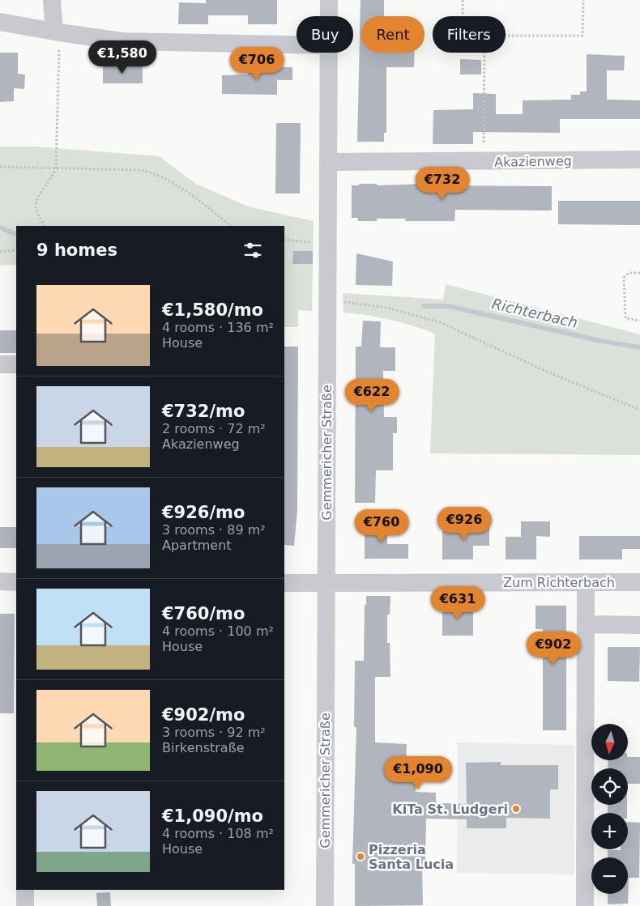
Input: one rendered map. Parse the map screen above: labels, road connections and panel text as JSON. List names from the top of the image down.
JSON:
{
  "streets": {
    "street": ["Akazienweg", "Gemmericher Straße", "Zum Richterbach"]
  },
  "crossings": [
    ["Akazienweg", "Gemmericher Straße"],
    ["Gemmericher Straße", "Zum Richterbach"]
  ],
  "water": ["Richterbach"],
  "places": ["KiTa St. Ludgeri", "Pizzeria Santa Lucia"],
  "north": "bottom",
  "page": {
    "chip": ["Buy", "Rent", "Filters"],
    "price": [
      "€1,580",
      "€706",
      "€732",
      "€622",
      "€926",
      "€760",
      "€631",
      "€902",
      "€1,090"
    ],
    "heading": "9 homes",
    "list": [
      {
        "name": "€1,580/mo",
        "note": "4 rooms · 136 m² · House"
      },
      {
        "name": "€732/mo",
        "note": "2 rooms · 72 m² · Akazienweg"
      },
      {
        "name": "€926/mo",
        "note": "3 rooms · 89 m² · Apartment"
      },
      {
        "name": "€760/mo",
        "note": "4 rooms · 100 m² · House"
      },
      {
        "name": "€902/mo",
        "note": "3 rooms · 92 m² · Birkenstraße"
      },
      {
        "name": "€1,090/mo",
        "note": "4 rooms · 108 m² · House"
      }
    ],
    "map_buttons": ["+", "−"]
  }
}
